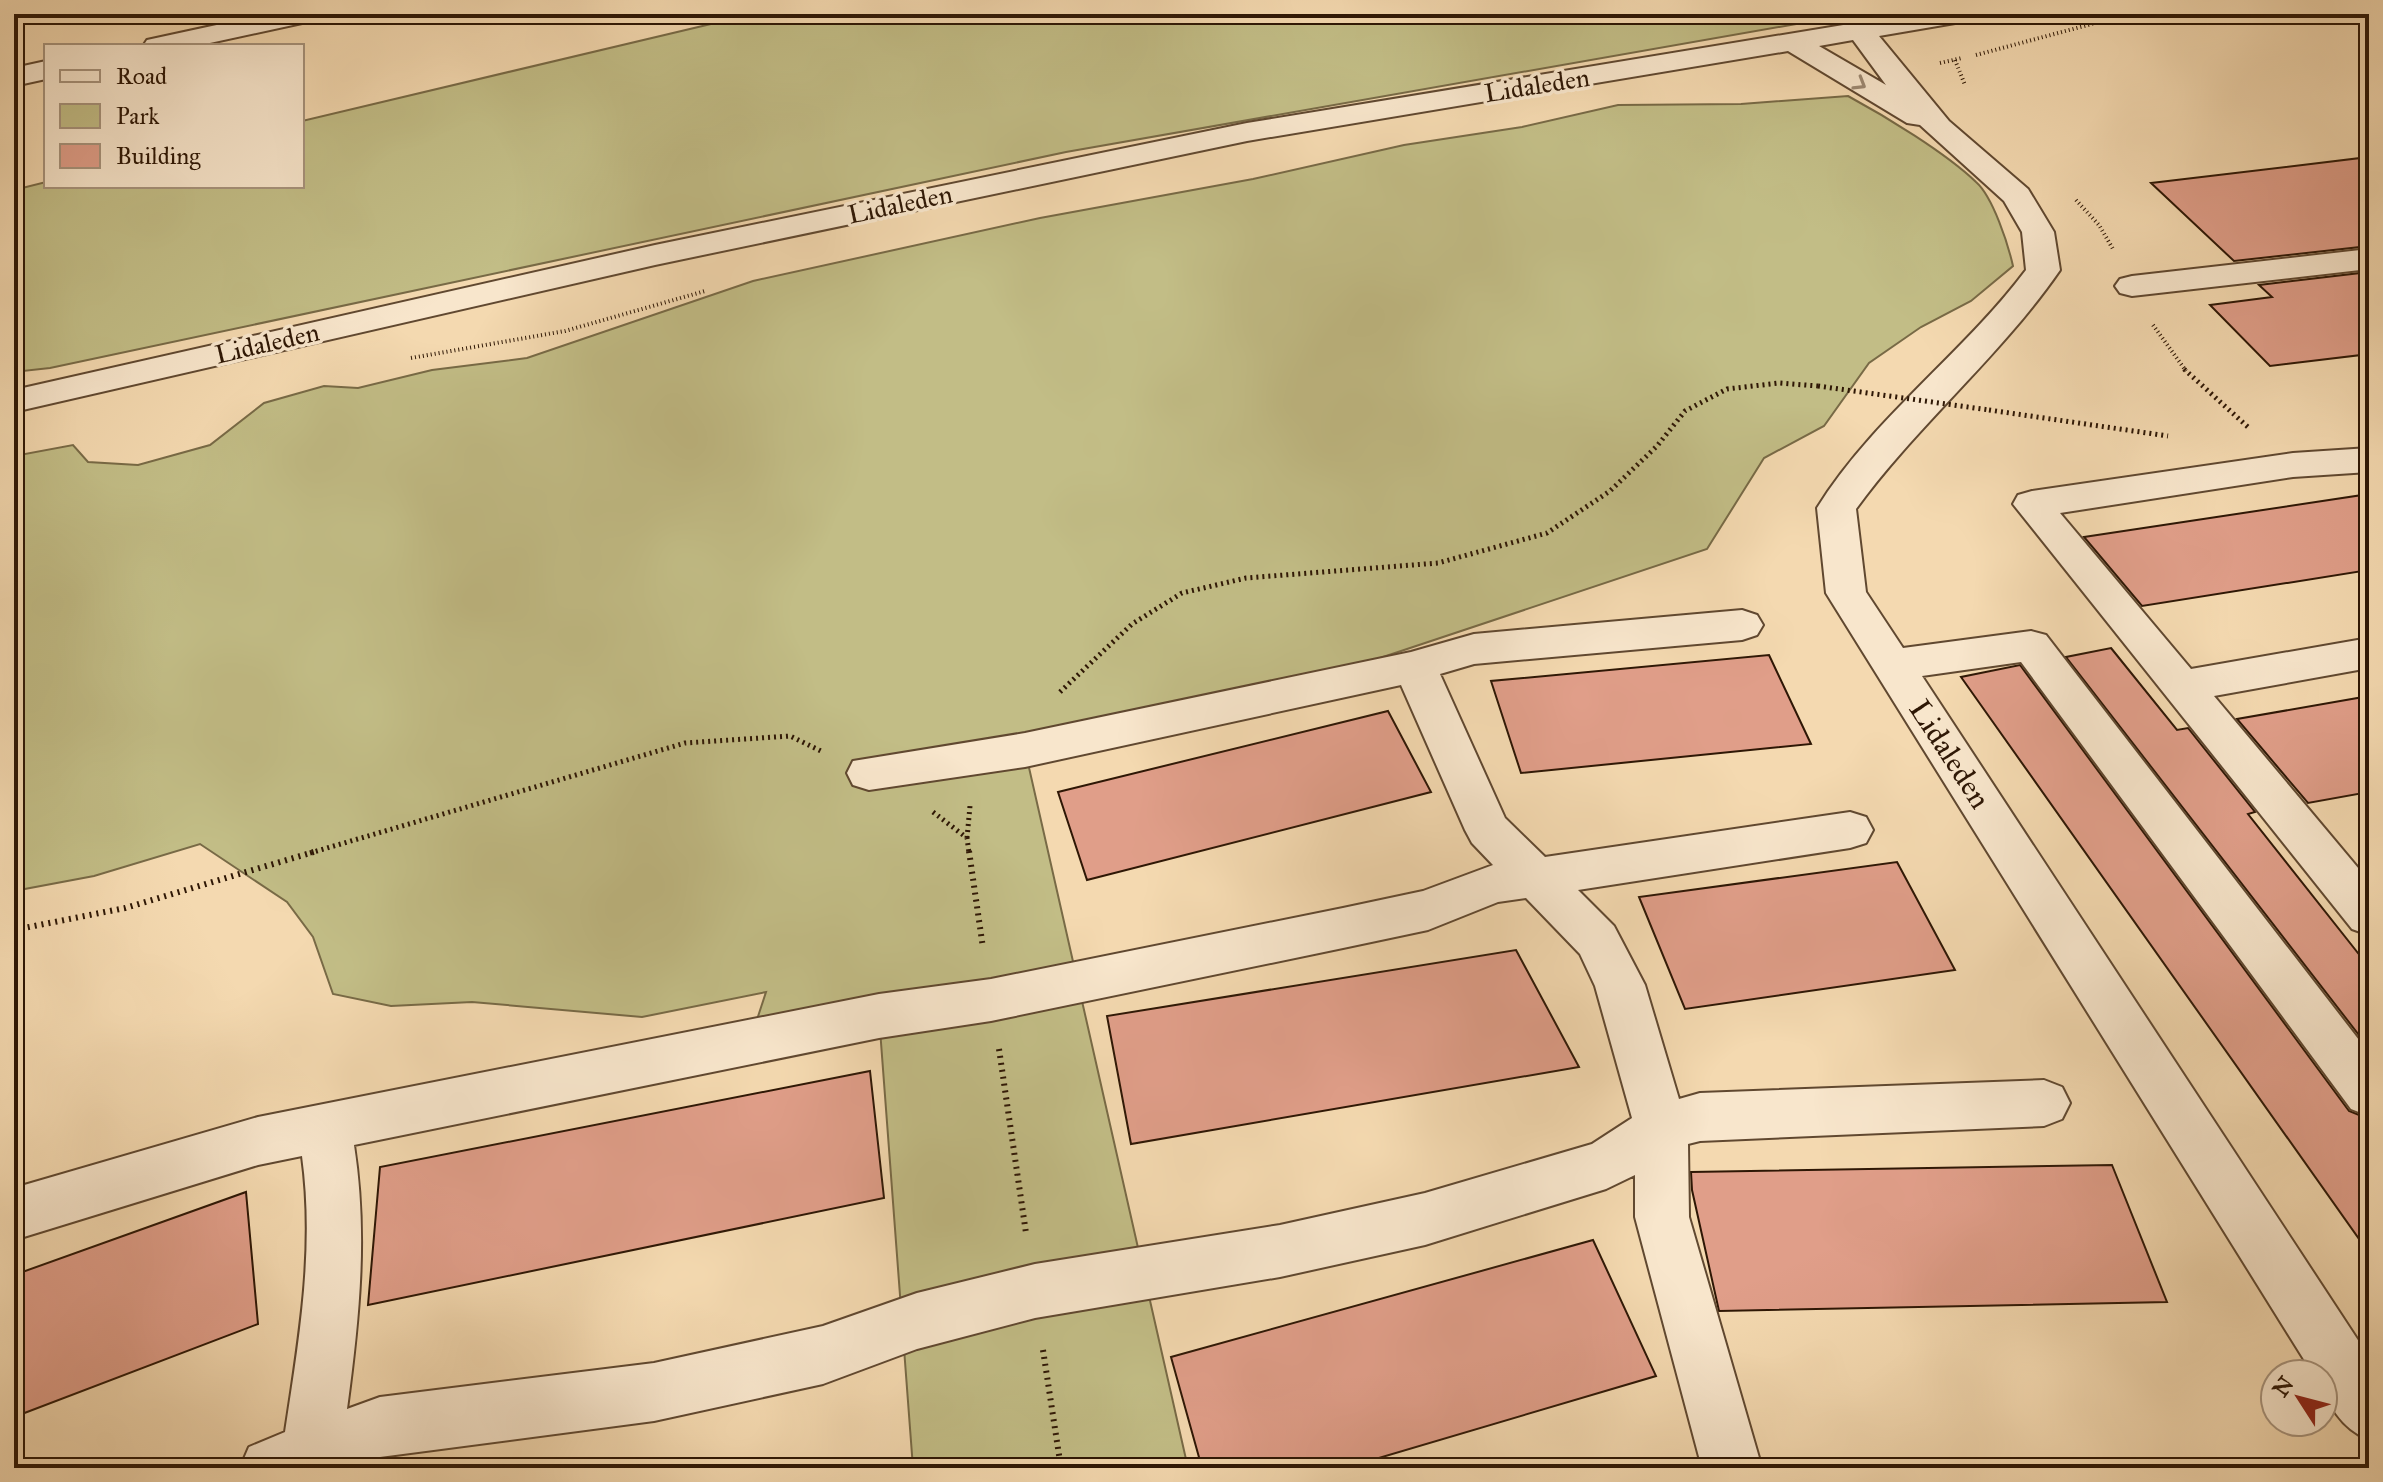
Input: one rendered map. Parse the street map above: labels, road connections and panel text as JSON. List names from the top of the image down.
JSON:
{
  "streets": {
    "street": ["Lidaleden"]
  },
  "legend": ["Road", "Park", "Building"],
  "north": "top left"
}
